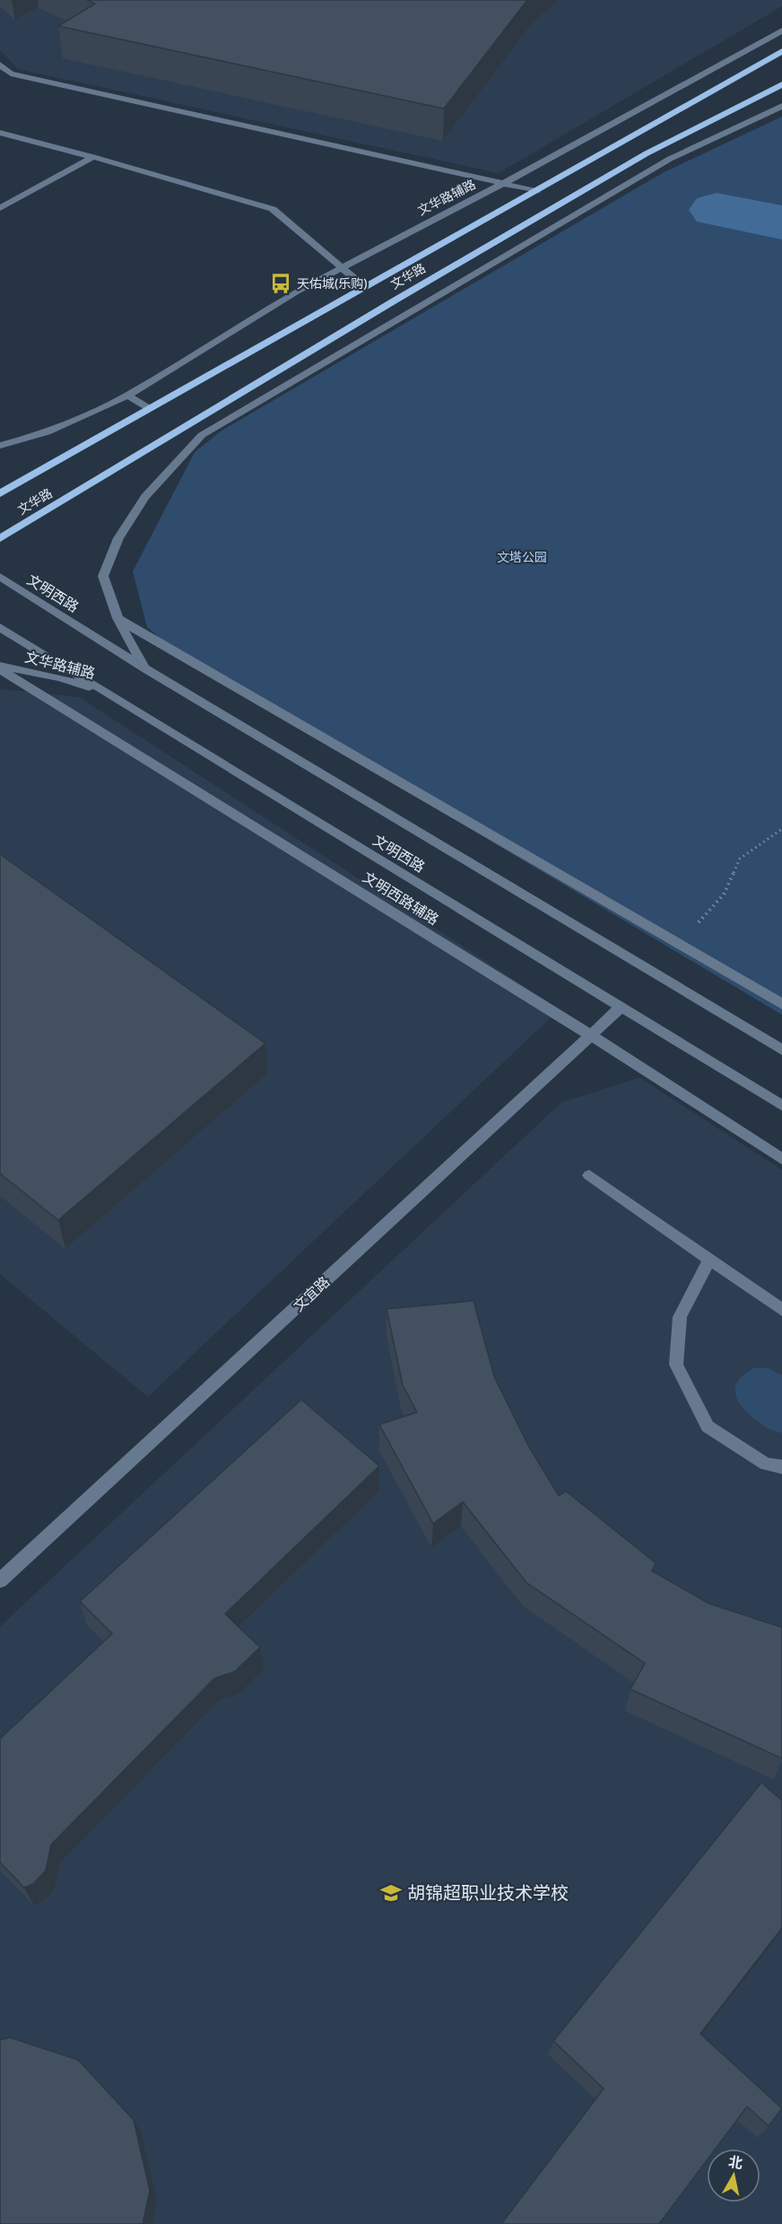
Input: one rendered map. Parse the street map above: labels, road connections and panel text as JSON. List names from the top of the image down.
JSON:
{
  "streets": {
    "main road": ["文华路"],
    "street": [
      "文华路辅路",
      "文明西路",
      "文明西路辅路",
      "文宜路"
    ]
  },
  "crossings": [
    ["文华路辅路", "文明西路"],
    ["文华路辅路", "文明西路辅路"],
    ["文明西路", "文宜路"],
    ["文明西路辅路", "文宜路"]
  ],
  "parks": ["文塔公园"],
  "places": {
    "bus stop": ["天佑城(乐购)"],
    "school or university": ["胡锦超职业技术学校"]
  },
  "north": "top"
}
